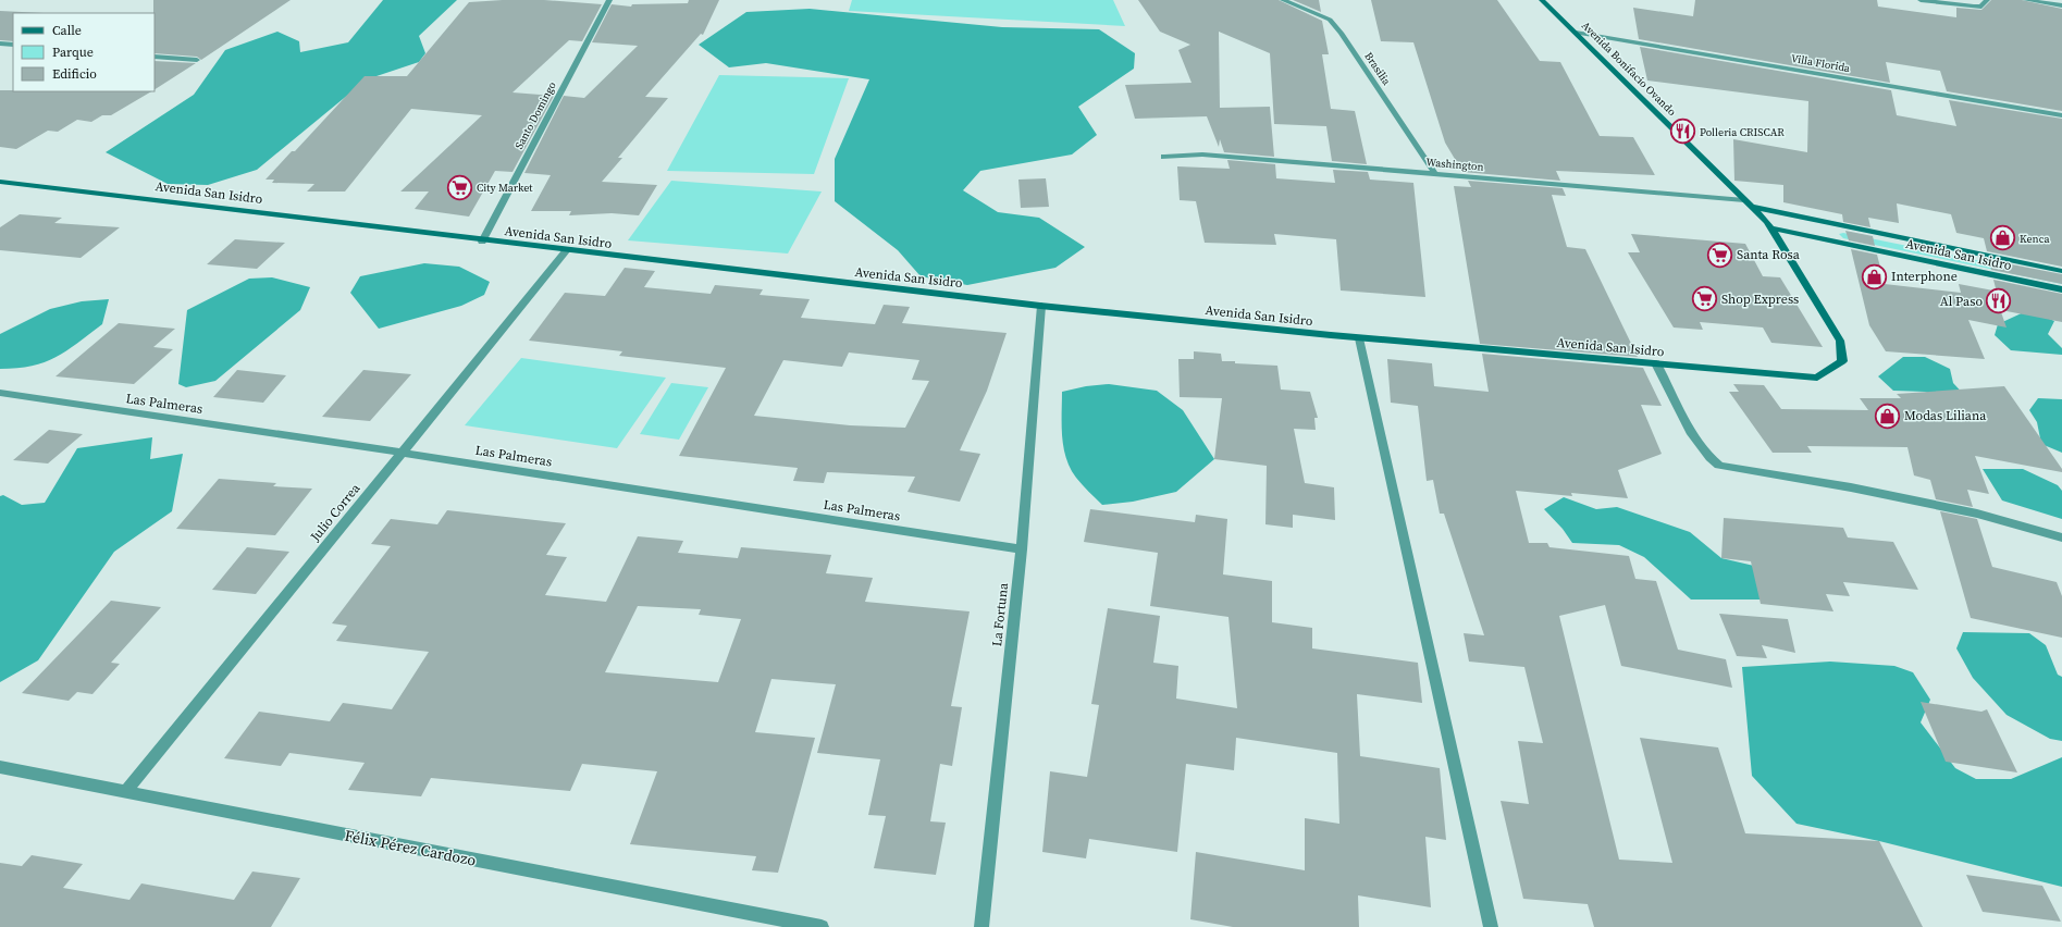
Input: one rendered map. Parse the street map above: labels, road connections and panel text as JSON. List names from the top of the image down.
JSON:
{
  "streets": {
    "main road": ["Avenida Bonifacio Ovando", "Avenida San Isidro"],
    "street": [
      "Villa Florida",
      "Brasilia",
      "Santo Domingo",
      "Washington",
      "Las Palmeras",
      "Julio Correa",
      "La Fortuna",
      "Félix Pérez Cardozo"
    ]
  },
  "crossings": [
    ["Villa Florida", "Avenida Bonifacio Ovando"],
    ["Brasilia", "Washington"],
    ["Avenida Bonifacio Ovando", "Washington"],
    ["Avenida Bonifacio Ovando", "Avenida San Isidro"],
    ["Santo Domingo", "Avenida San Isidro"],
    ["Avenida San Isidro", "Julio Correa"],
    ["Avenida San Isidro", "La Fortuna"],
    ["Las Palmeras", "Julio Correa"],
    ["Las Palmeras", "La Fortuna"],
    ["Julio Correa", "Félix Pérez Cardozo"]
  ],
  "places": {
    "restaurant": ["Polleria CRISCAR", "Al Paso"],
    "supermarket": ["City Market", "Santa Rosa", "Shop Express"],
    "shop": ["Kenca", "Interphone", "Modas Liliana"]
  },
  "legend": ["Calle", "Parque", "Edificio"]
}
